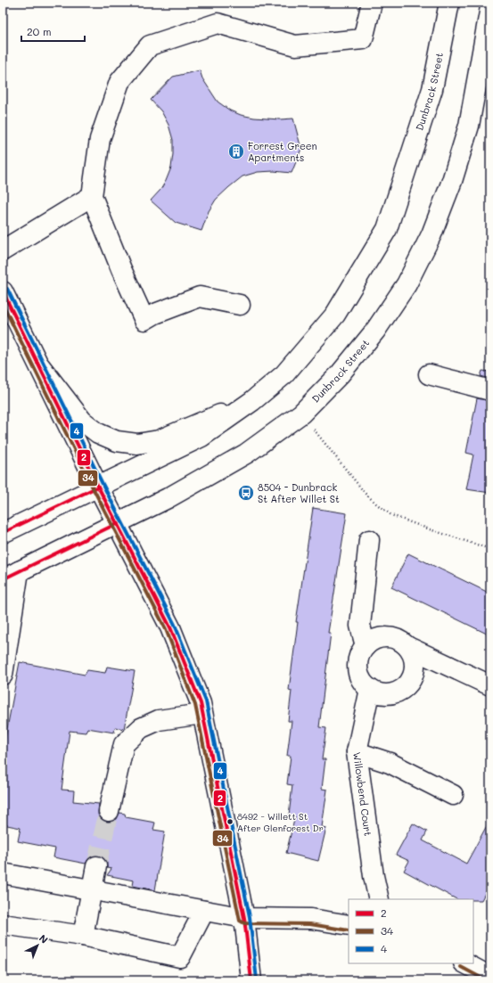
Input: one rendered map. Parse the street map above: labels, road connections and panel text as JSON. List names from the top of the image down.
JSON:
{
  "streets": {
    "main road": ["Dunbrack Street", "Willowbend Court"]
  },
  "places": {
    "building": ["Forrest Green Apartments"],
    "bus stop": ["8504 - Dunbrack St After Willet St"],
    "other": ["8492 - Willett St After Glenforest Dr"]
  },
  "lines": ["transit line 4", "transit line 2", "transit line 34"],
  "legend": ["2", "34", "4"],
  "scale_bar": "20 m",
  "north": "top right"
}
